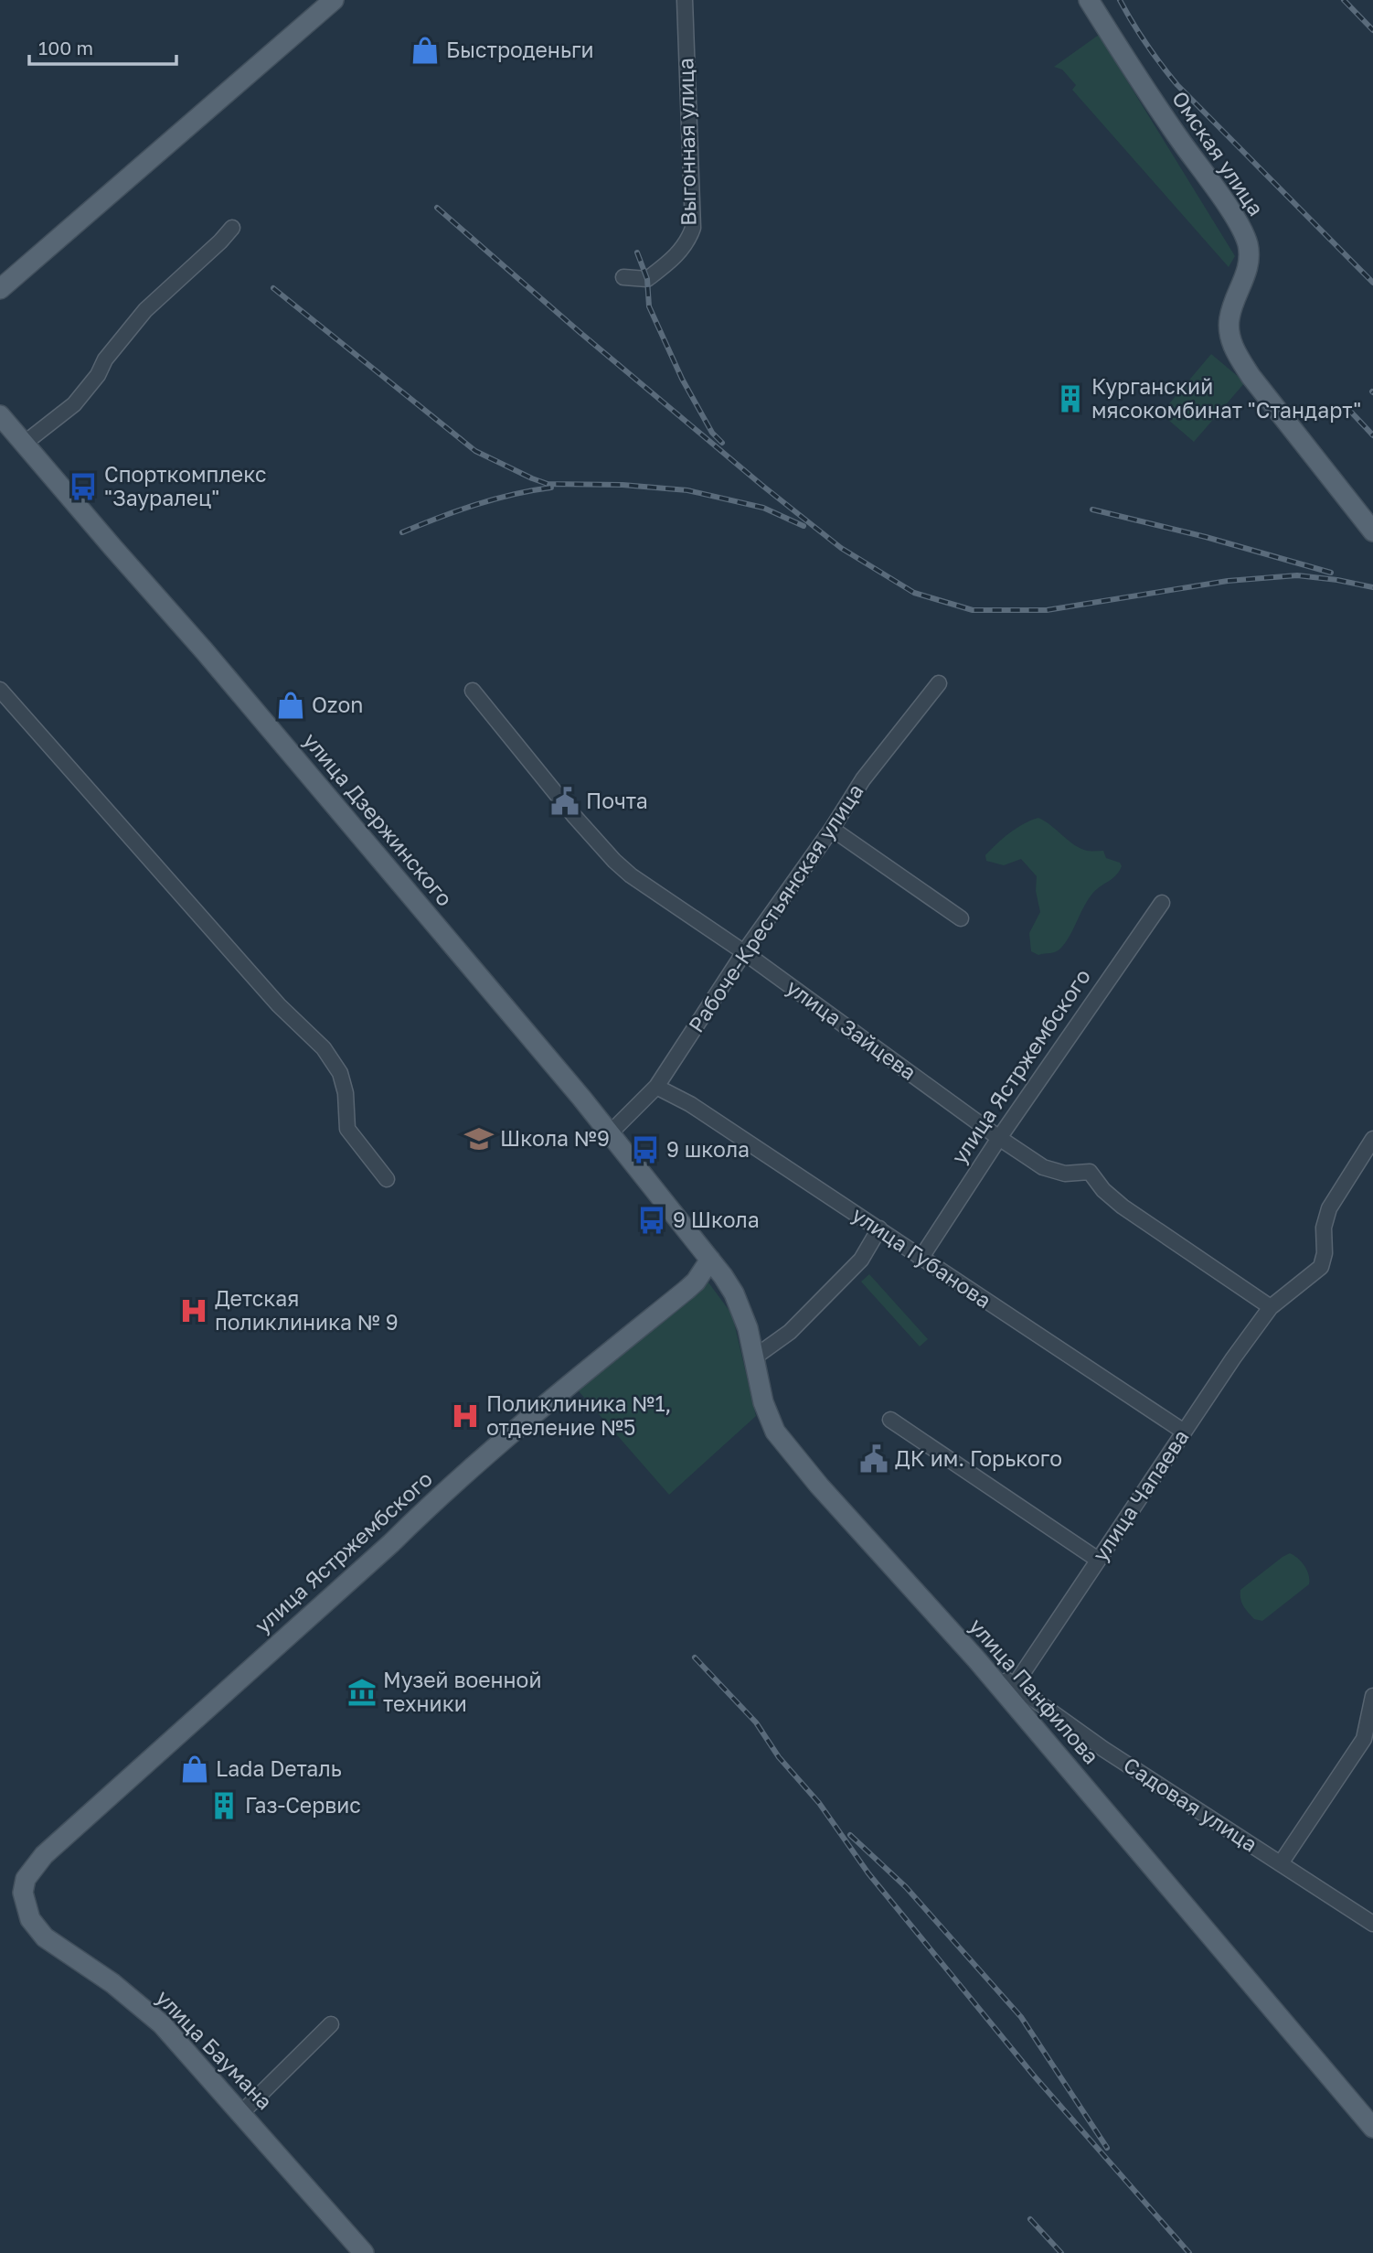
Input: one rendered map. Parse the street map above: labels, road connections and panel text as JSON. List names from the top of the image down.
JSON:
{
  "streets": {
    "main road": [
      "Омская улица",
      "улица Дзержинского",
      "улица Ястржембского",
      "улица Панфилова",
      "улица Баумана"
    ],
    "street": [
      "Выгонная улица",
      "Рабоче-Крестьянская улица",
      "улица Зайцева",
      "улица Губанова",
      "улица Чапаева",
      "Садовая улица"
    ]
  },
  "crossings": [
    ["улица Дзержинского", "Рабоче-Крестьянская улица"],
    ["улица Дзержинского", "улица Ястржембского"],
    ["улица Дзержинского", "улица Панфилова"],
    ["Рабоче-Крестьянская улица", "улица Зайцева"],
    ["Рабоче-Крестьянская улица", "улица Губанова"],
    ["улица Зайцева", "улица Ястржембского"],
    ["улица Зайцева", "улица Чапаева"],
    ["улица Ястржембского", "улица Губанова"],
    ["улица Ястржембского", "улица Панфилова"],
    ["улица Ястржембского", "улица Баумана"],
    ["улица Губанова", "улица Чапаева"],
    ["улица Чапаева", "улица Панфилова"],
    ["улица Чапаева", "Садовая улица"],
    ["улица Панфилова", "Садовая улица"]
  ],
  "places": {
    "shop": ["Быстроденьги", "Ozon", "Lada Dеталь"],
    "building": ["Курганский мясокомбинат \"Стандарт\"", "Газ-Сервис"],
    "bus stop": ["Спорткомплекс \"Зауралец\"", "9 школа", "9 Школа"],
    "public building": ["Почта", "ДК им. Горького"],
    "school or university": ["Школа №9"],
    "hospital": ["Детская поликлиника № 9", "Поликлиника №1, отделение №5"],
    "museum": ["Музей военной техники"]
  },
  "scale_bar": "100 m"
}
